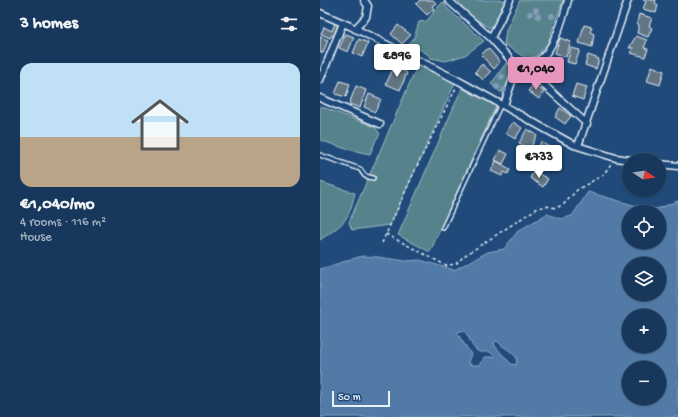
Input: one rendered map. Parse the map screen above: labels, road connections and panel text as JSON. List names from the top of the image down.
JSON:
{
  "scale_bar": "50 m",
  "north": "right",
  "page": {
    "heading": "3 homes",
    "price": ["€896", "€1,040", "€733"],
    "list": [
      {
        "name": "€1,040/mo",
        "note": "4 rooms · 116 m² · House"
      }
    ],
    "map_buttons": ["+", "−"],
    "scale": "50 m"
  }
}
